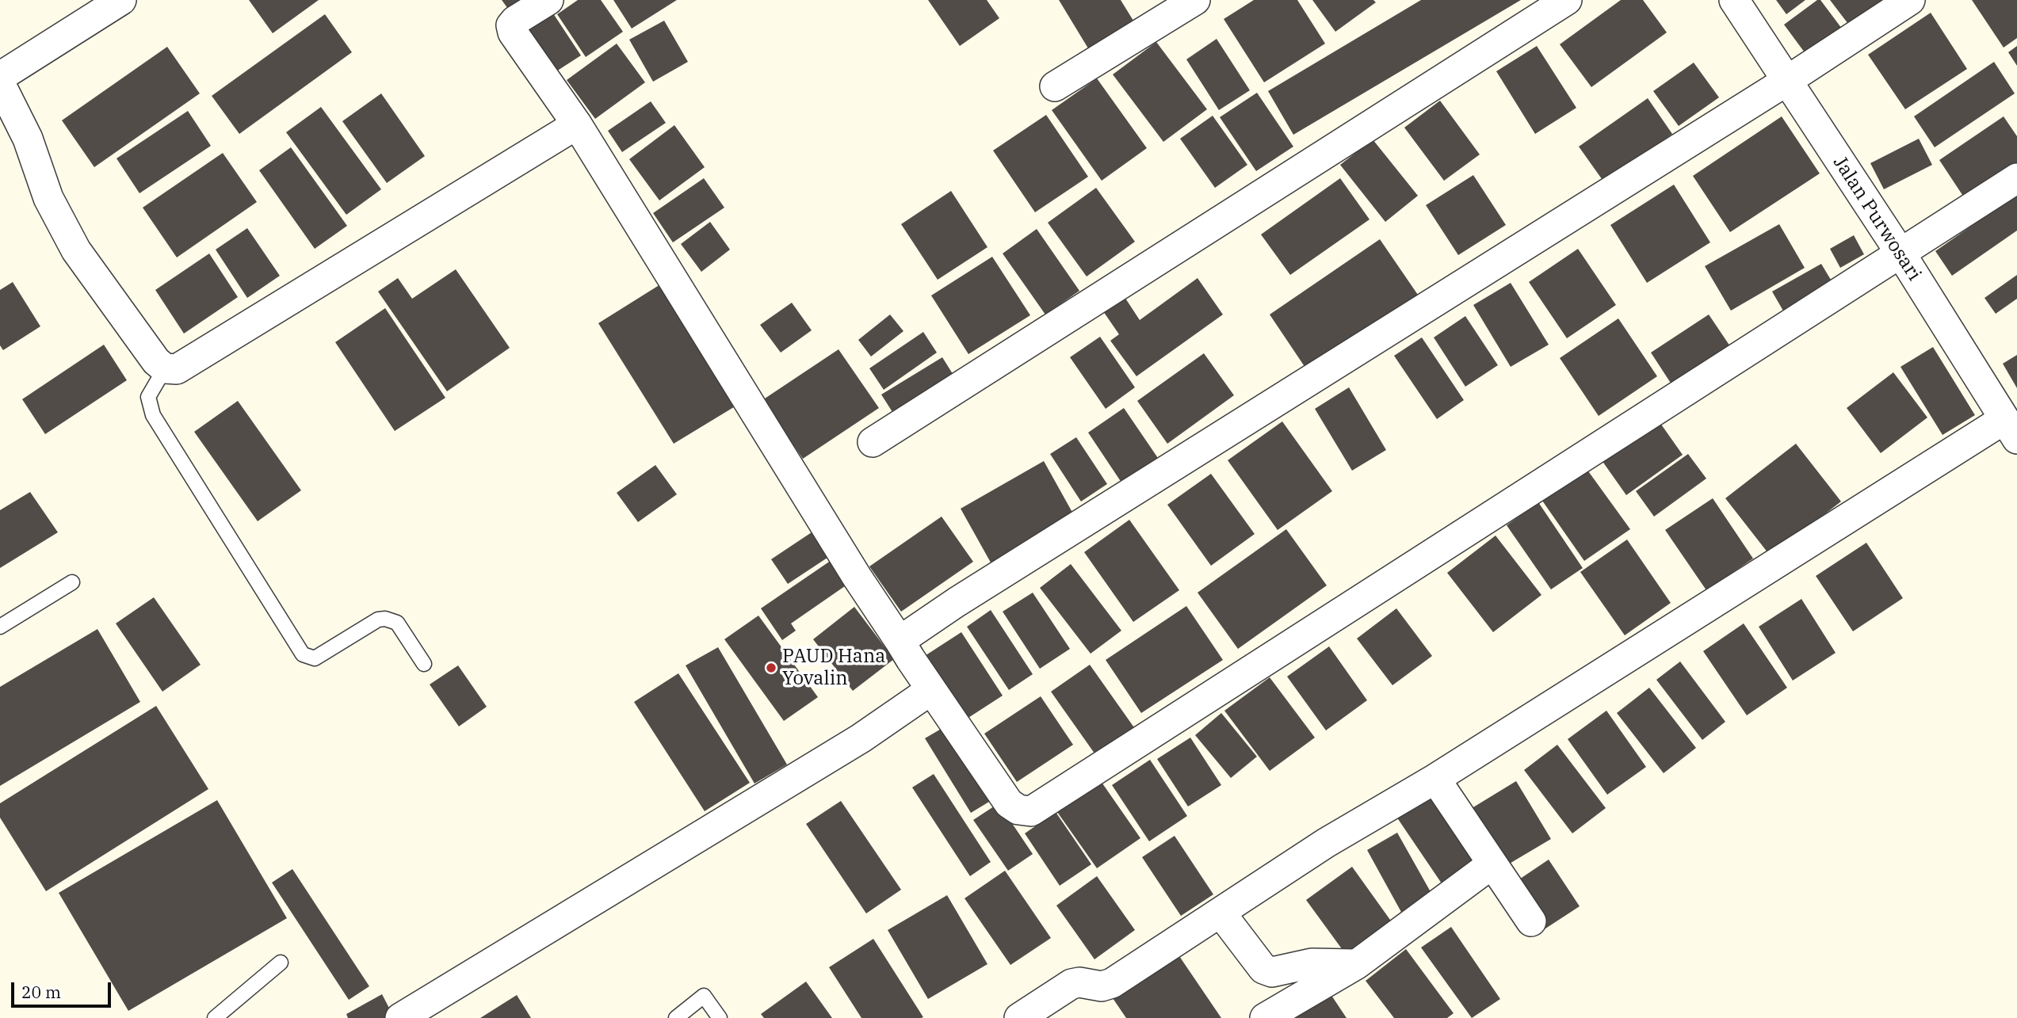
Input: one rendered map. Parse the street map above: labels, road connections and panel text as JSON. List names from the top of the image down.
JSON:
{
  "streets": {
    "street": ["Jalan Purwosari"]
  },
  "places": ["PAUD Hana Yovalin"],
  "scale_bar": "20 m"
}
